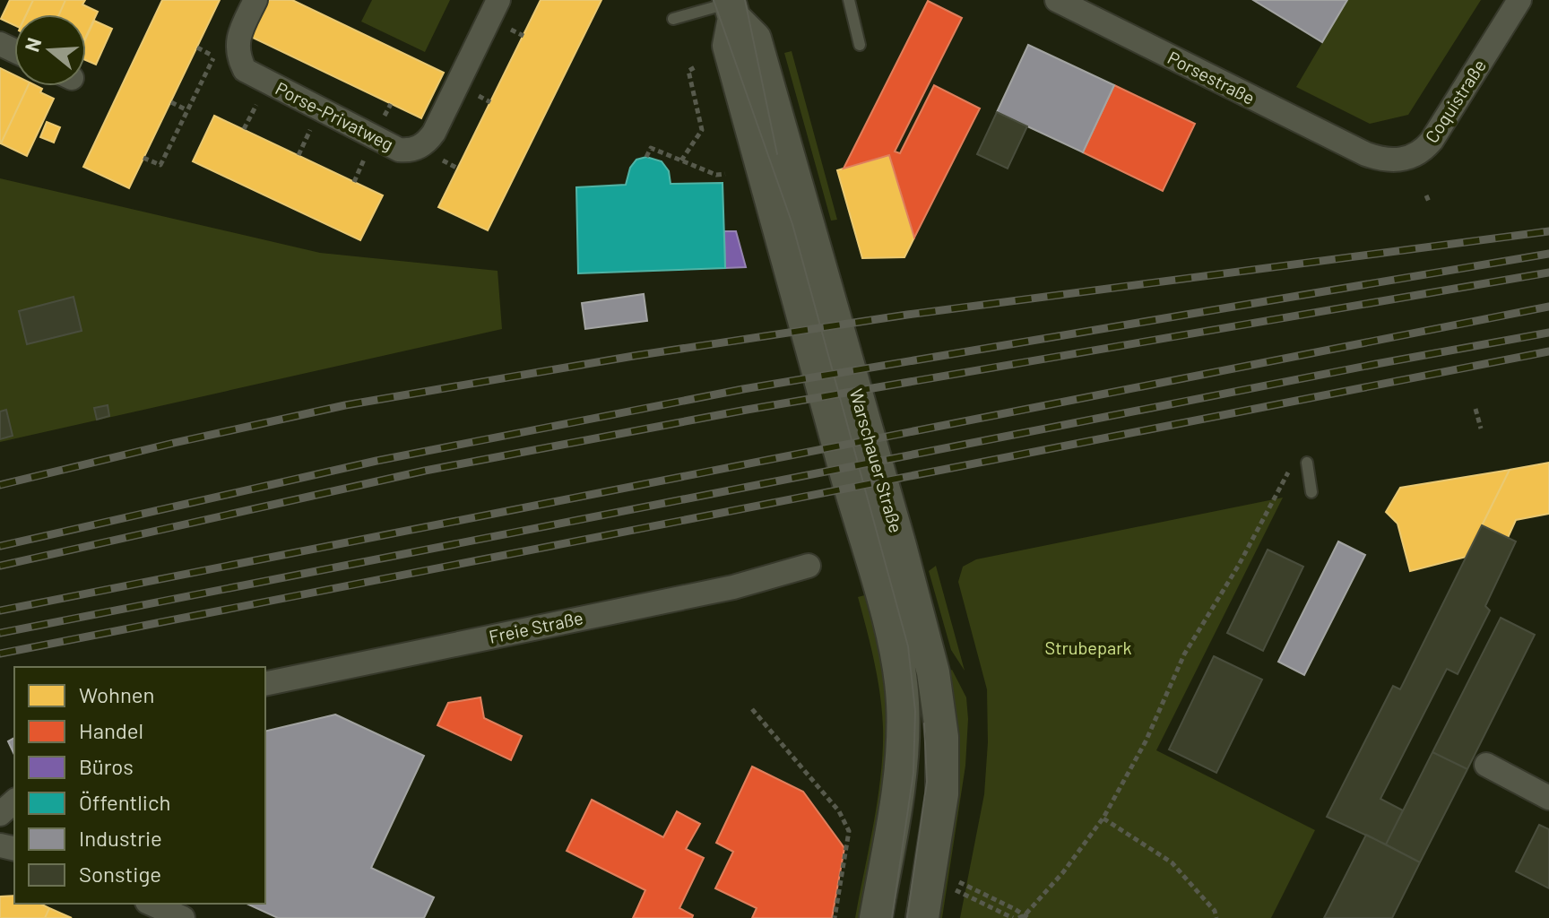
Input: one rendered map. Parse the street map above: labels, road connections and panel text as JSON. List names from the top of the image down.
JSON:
{
  "streets": {
    "main road": ["Warschauer Straße"],
    "street": [
      "Porsestraße",
      "Coquistraße",
      "Porse-Privatweg",
      "Freie Straße"
    ]
  },
  "crossings": [
    ["Porsestraße", "Coquistraße"]
  ],
  "parks": ["Strubepark"],
  "legend": [
    "Wohnen",
    "Handel",
    "Büros",
    "Öffentlich",
    "Industrie",
    "Sonstige"
  ],
  "north": "left"
}
